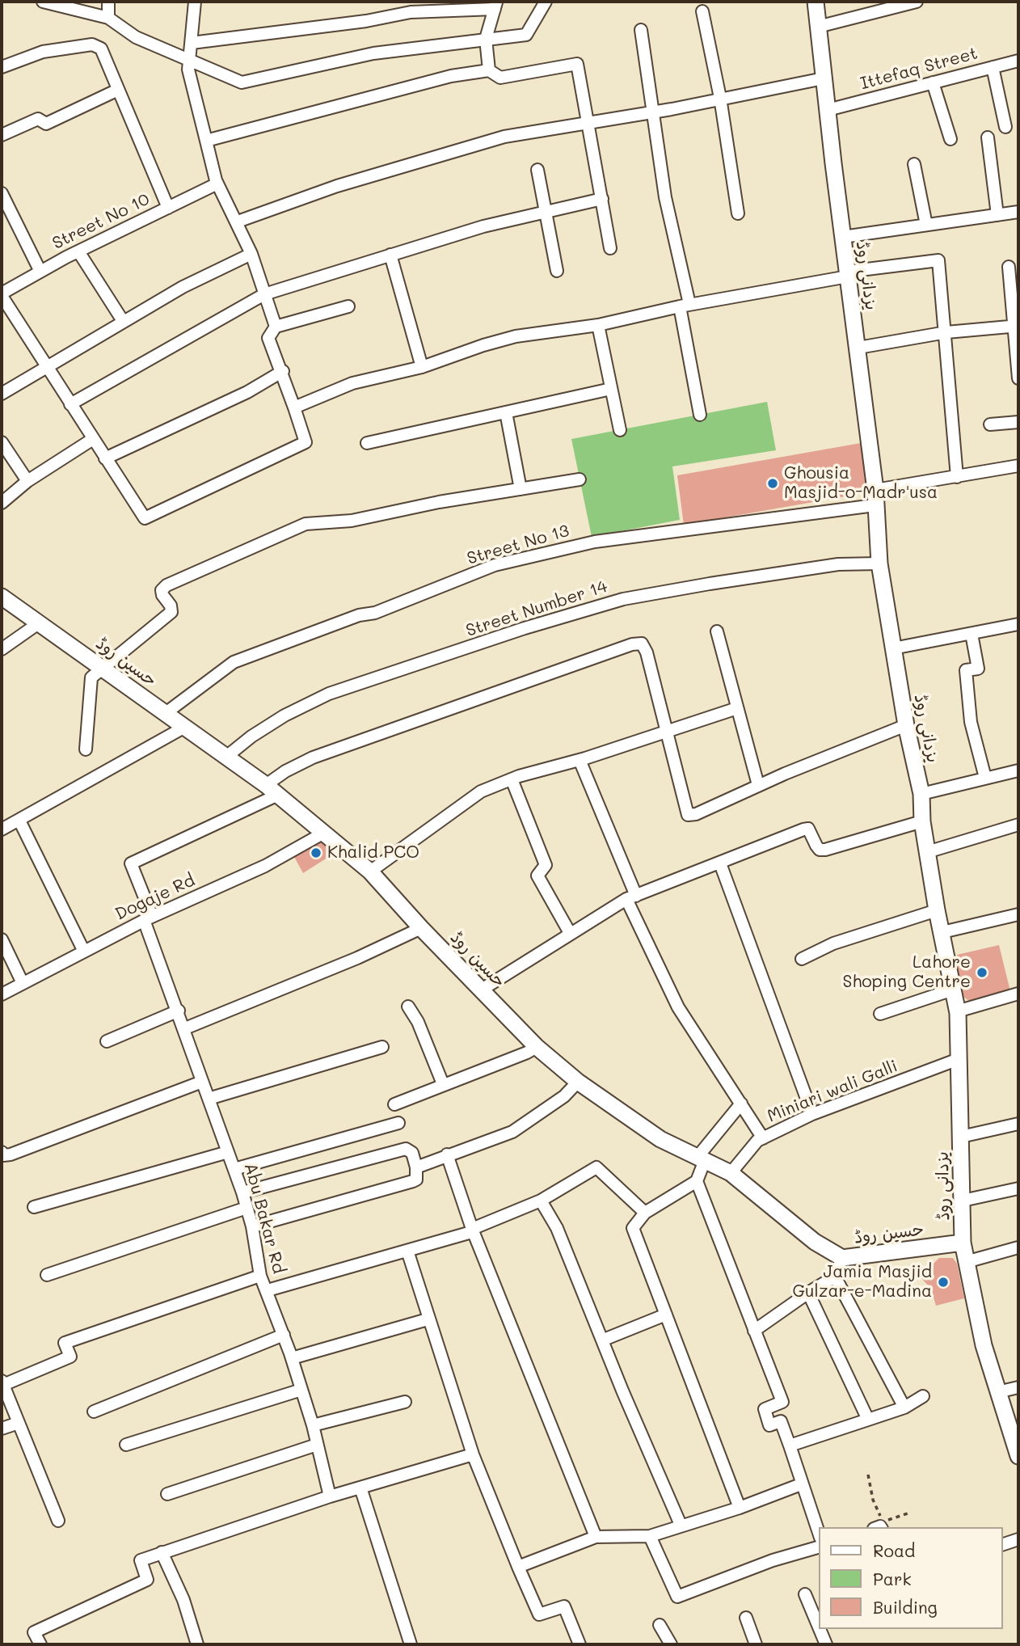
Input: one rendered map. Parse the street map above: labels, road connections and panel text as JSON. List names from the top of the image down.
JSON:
{
  "streets": {
    "street": [
      "Ittefaq Street",
      "Street No 10",
      "یزدانی روڈ",
      "Street No 13",
      "Street Number 14",
      "حسین روڈ",
      "Dogaje Rd",
      "Miniari wali Galli",
      "Abu Bakar Rd"
    ]
  },
  "crossings": [
    ["Ittefaq Street", "یزدانی روڈ"],
    ["یزدانی روڈ", "Street No 13"],
    ["یزدانی روڈ", "Street Number 14"],
    ["یزدانی روڈ", "حسین روڈ"],
    ["یزدانی روڈ", "Miniari wali Galli"],
    ["Street No 13", "حسین روڈ"],
    ["Street Number 14", "حسین روڈ"],
    ["حسین روڈ", "Dogaje Rd"],
    ["حسین روڈ", "Miniari wali Galli"],
    ["حسین روڈ", "Abu Bakar Rd"],
    ["Dogaje Rd", "Abu Bakar Rd"]
  ],
  "places": [
    "Ghousia Masjid-o-Madr'usa",
    "Khalid PCO",
    "Lahore Shoping Centre",
    "Jamia Masjid Gulzar-e-Madina"
  ],
  "legend": ["Road", "Park", "Building"]
}
